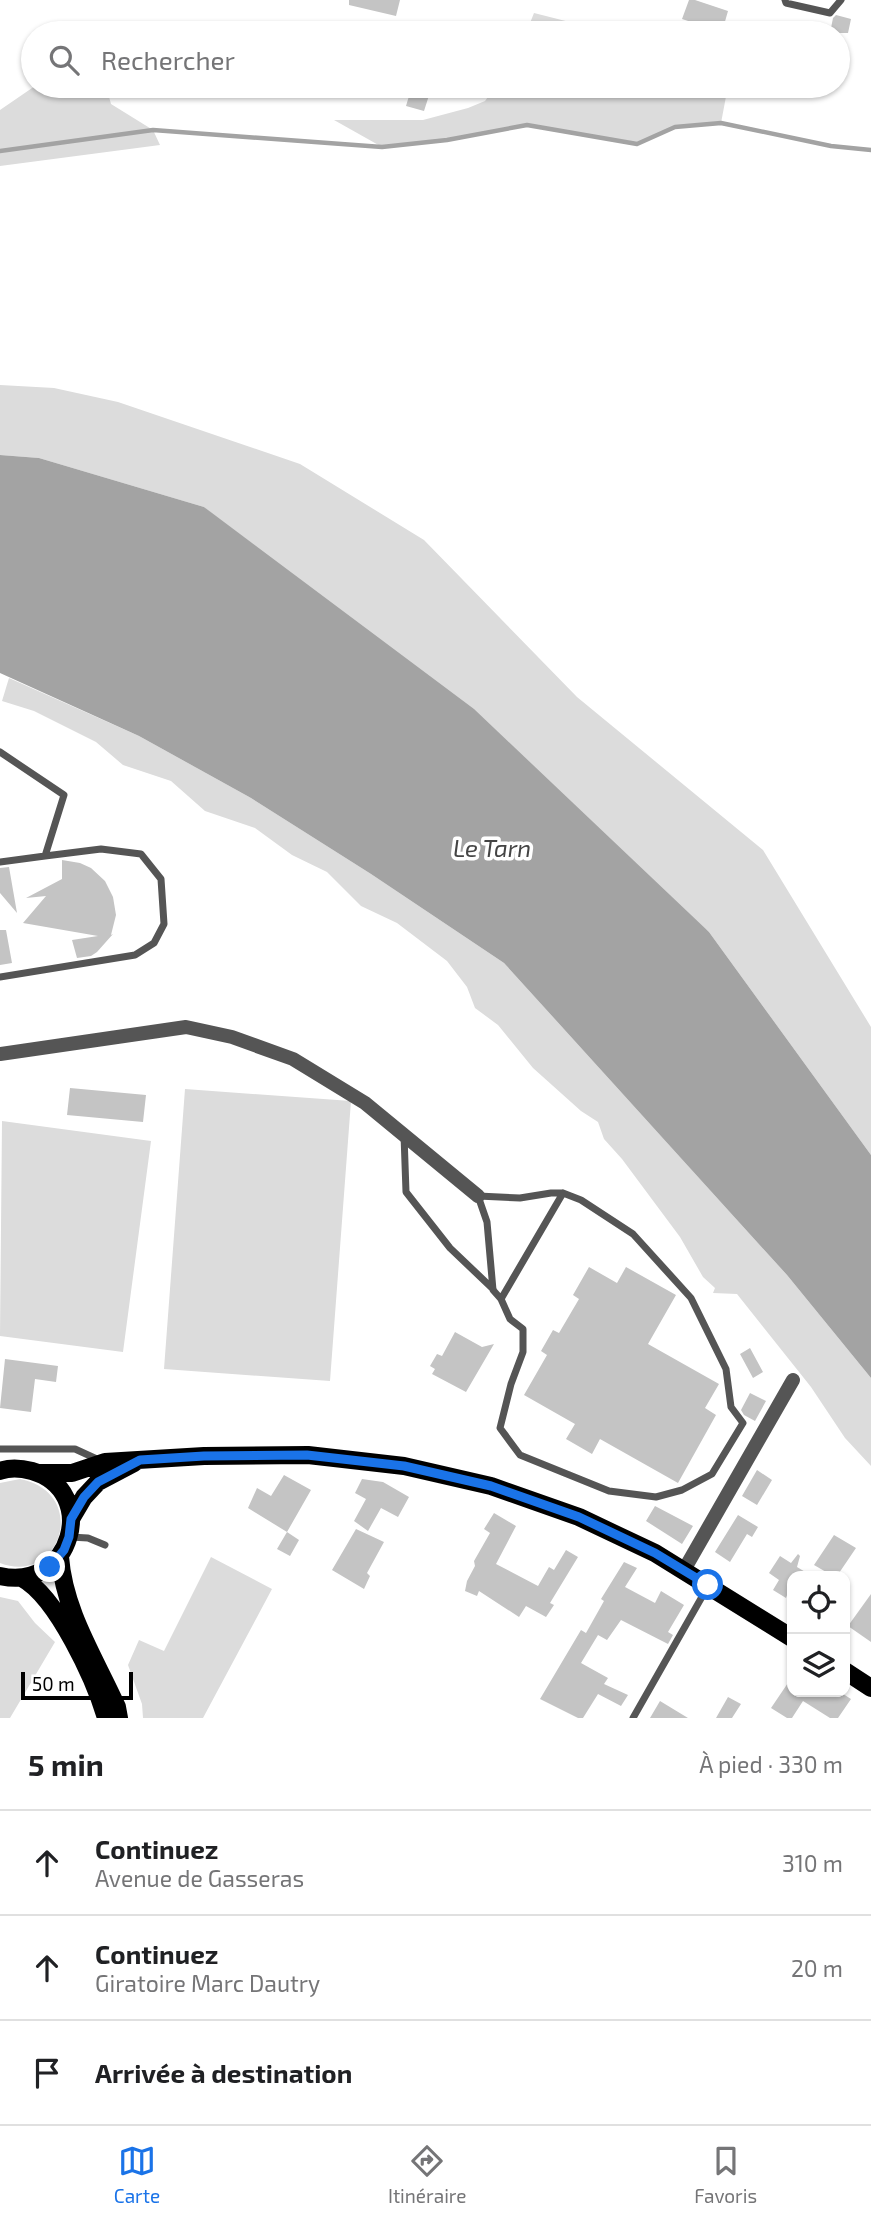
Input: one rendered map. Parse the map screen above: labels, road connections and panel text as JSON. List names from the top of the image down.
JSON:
{
  "water": ["Le Tarn"],
  "scale_bar": "50 m",
  "page": {
    "search": "Rechercher",
    "scale": "50 m",
    "heading": ["5 min", "À pied · 330 m"],
    "list": [
      ["Continuez", "Avenue de Gasseras", "310 m"],
      ["Continuez", "Giratoire Marc Dautry", "20 m"],
      "Arrivée à destination"
    ],
    "nav": ["Carte", "Itinéraire", "Favoris"]
  }
}
